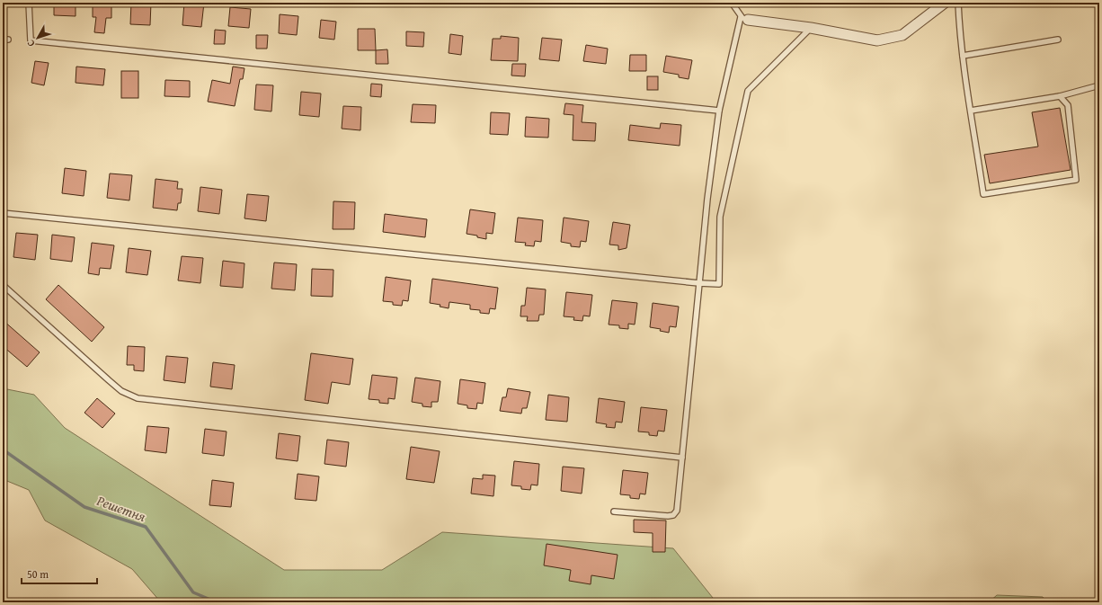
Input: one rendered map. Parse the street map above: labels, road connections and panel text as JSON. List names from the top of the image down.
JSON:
{
  "water": ["Решетня"],
  "scale_bar": "50 m",
  "north": "bottom left"
}
